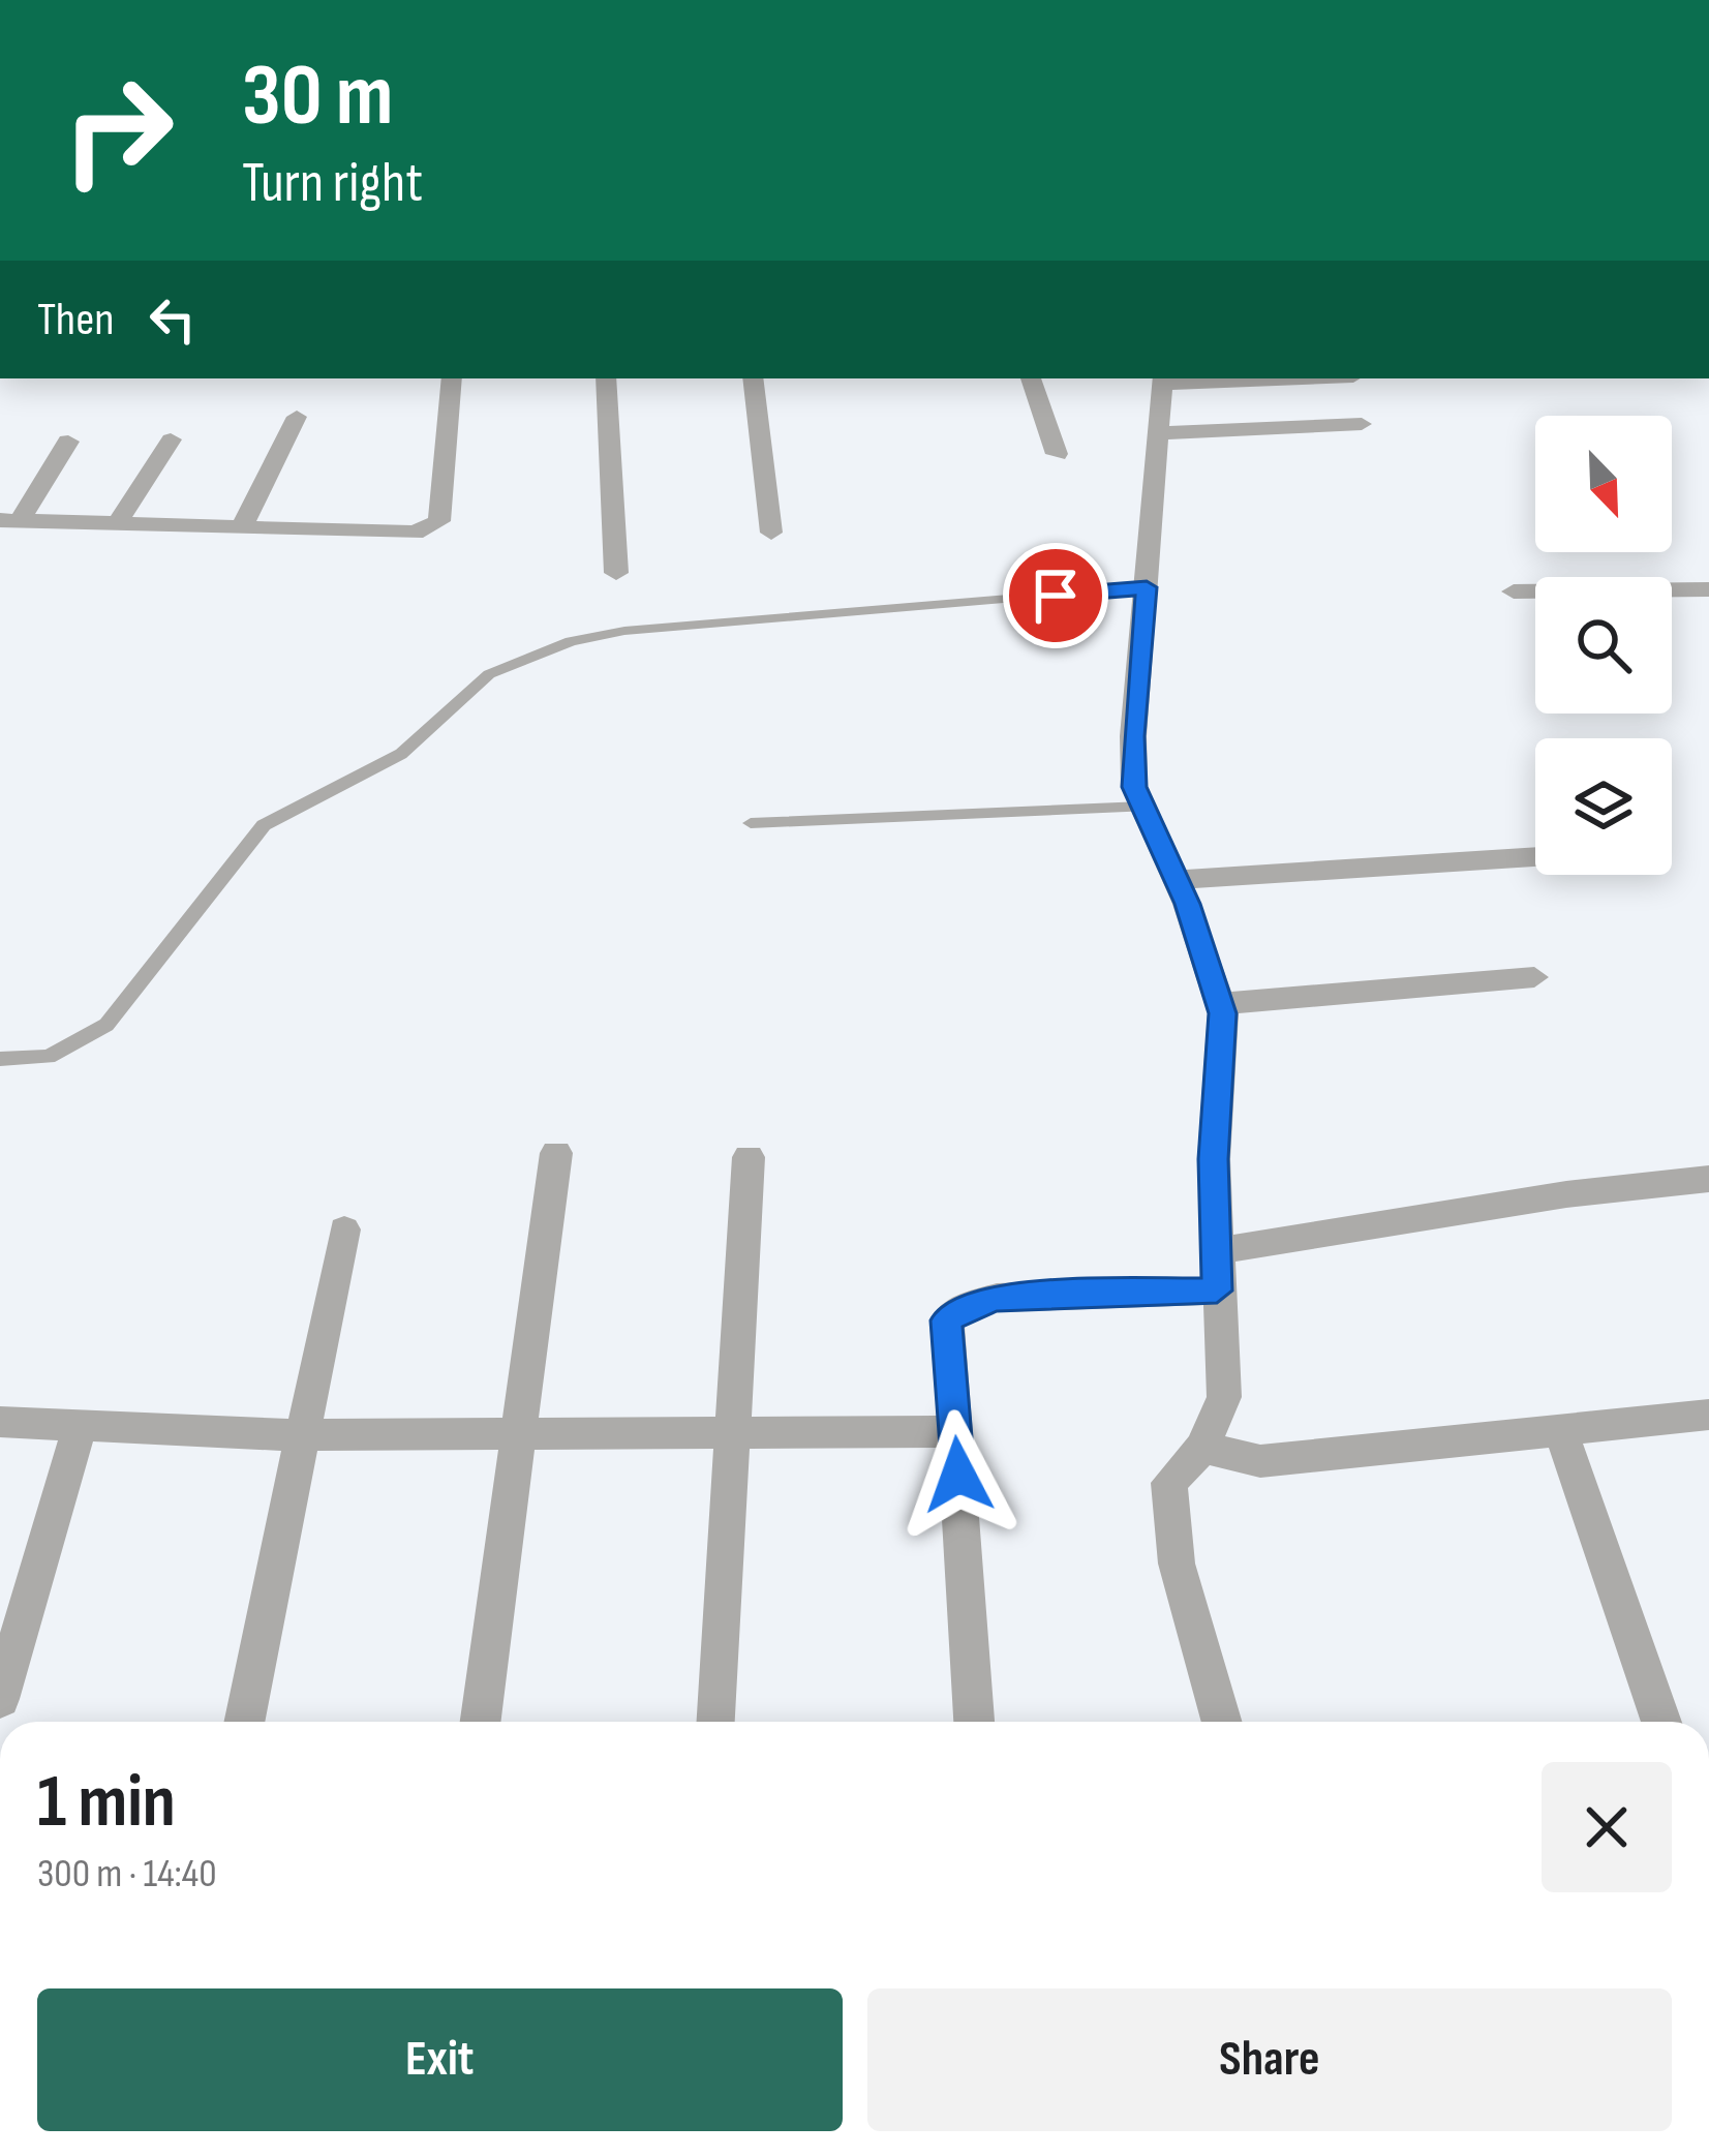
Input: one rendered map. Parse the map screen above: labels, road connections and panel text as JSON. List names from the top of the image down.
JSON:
{
  "north": "bottom right",
  "page": {
    "turn": ["30 m", "Turn right"],
    "then": "Then",
    "heading": ["1 min", "300 m · 14:40"],
    "buttons": ["Exit", "Share"]
  }
}
